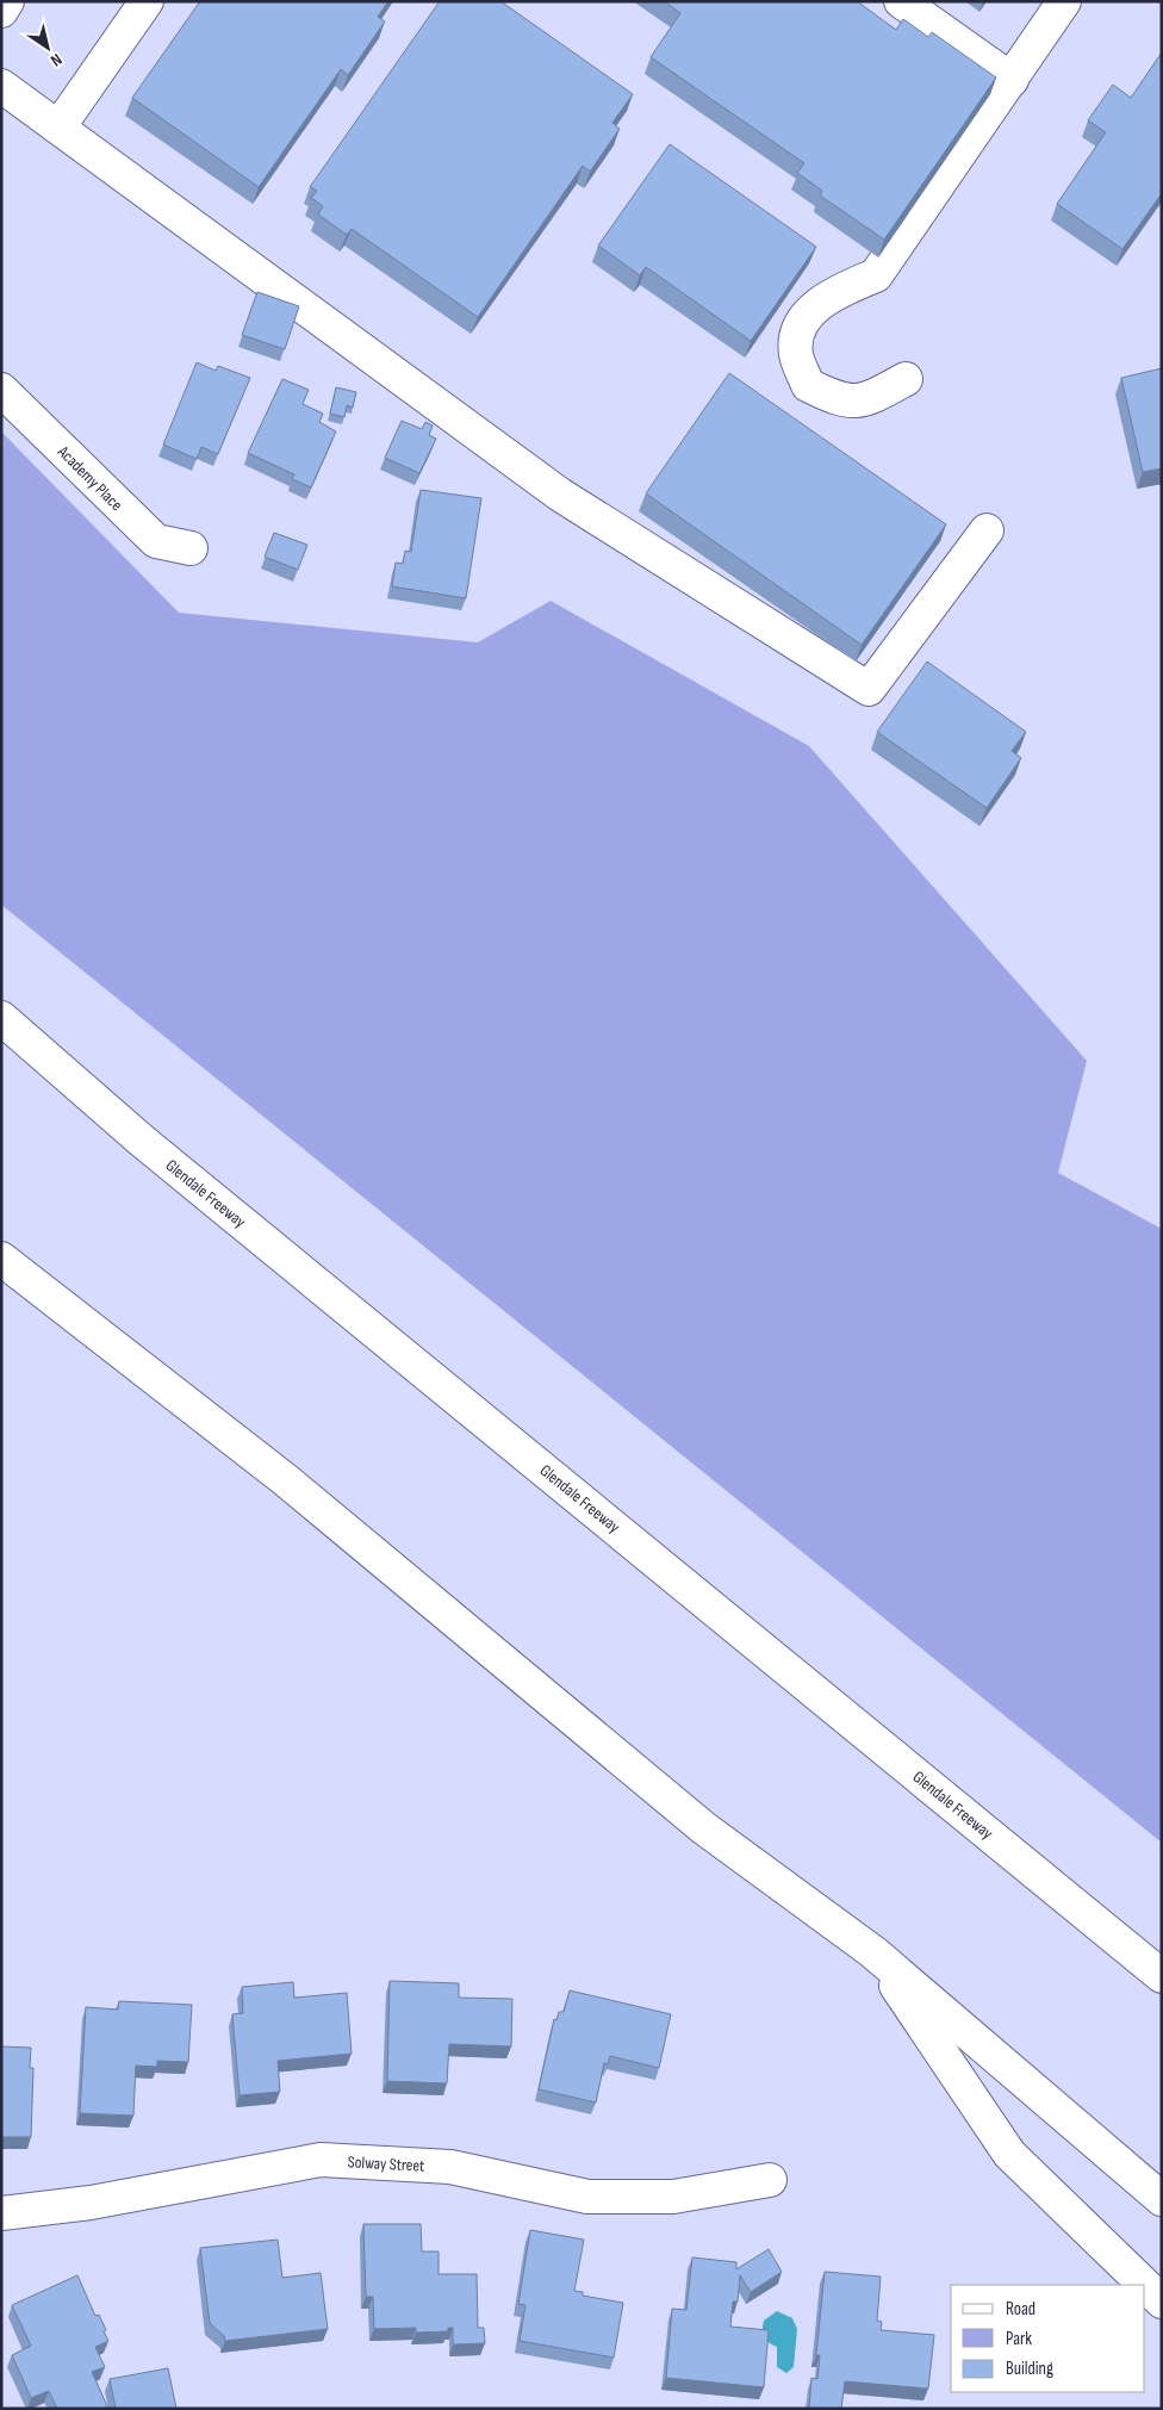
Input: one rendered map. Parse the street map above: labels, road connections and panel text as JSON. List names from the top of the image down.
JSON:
{
  "streets": {
    "main road": ["Academy Place", "Glendale Freeway", "Solway Street"]
  },
  "legend": ["Road", "Park", "Building"],
  "north": "bottom right"
}
